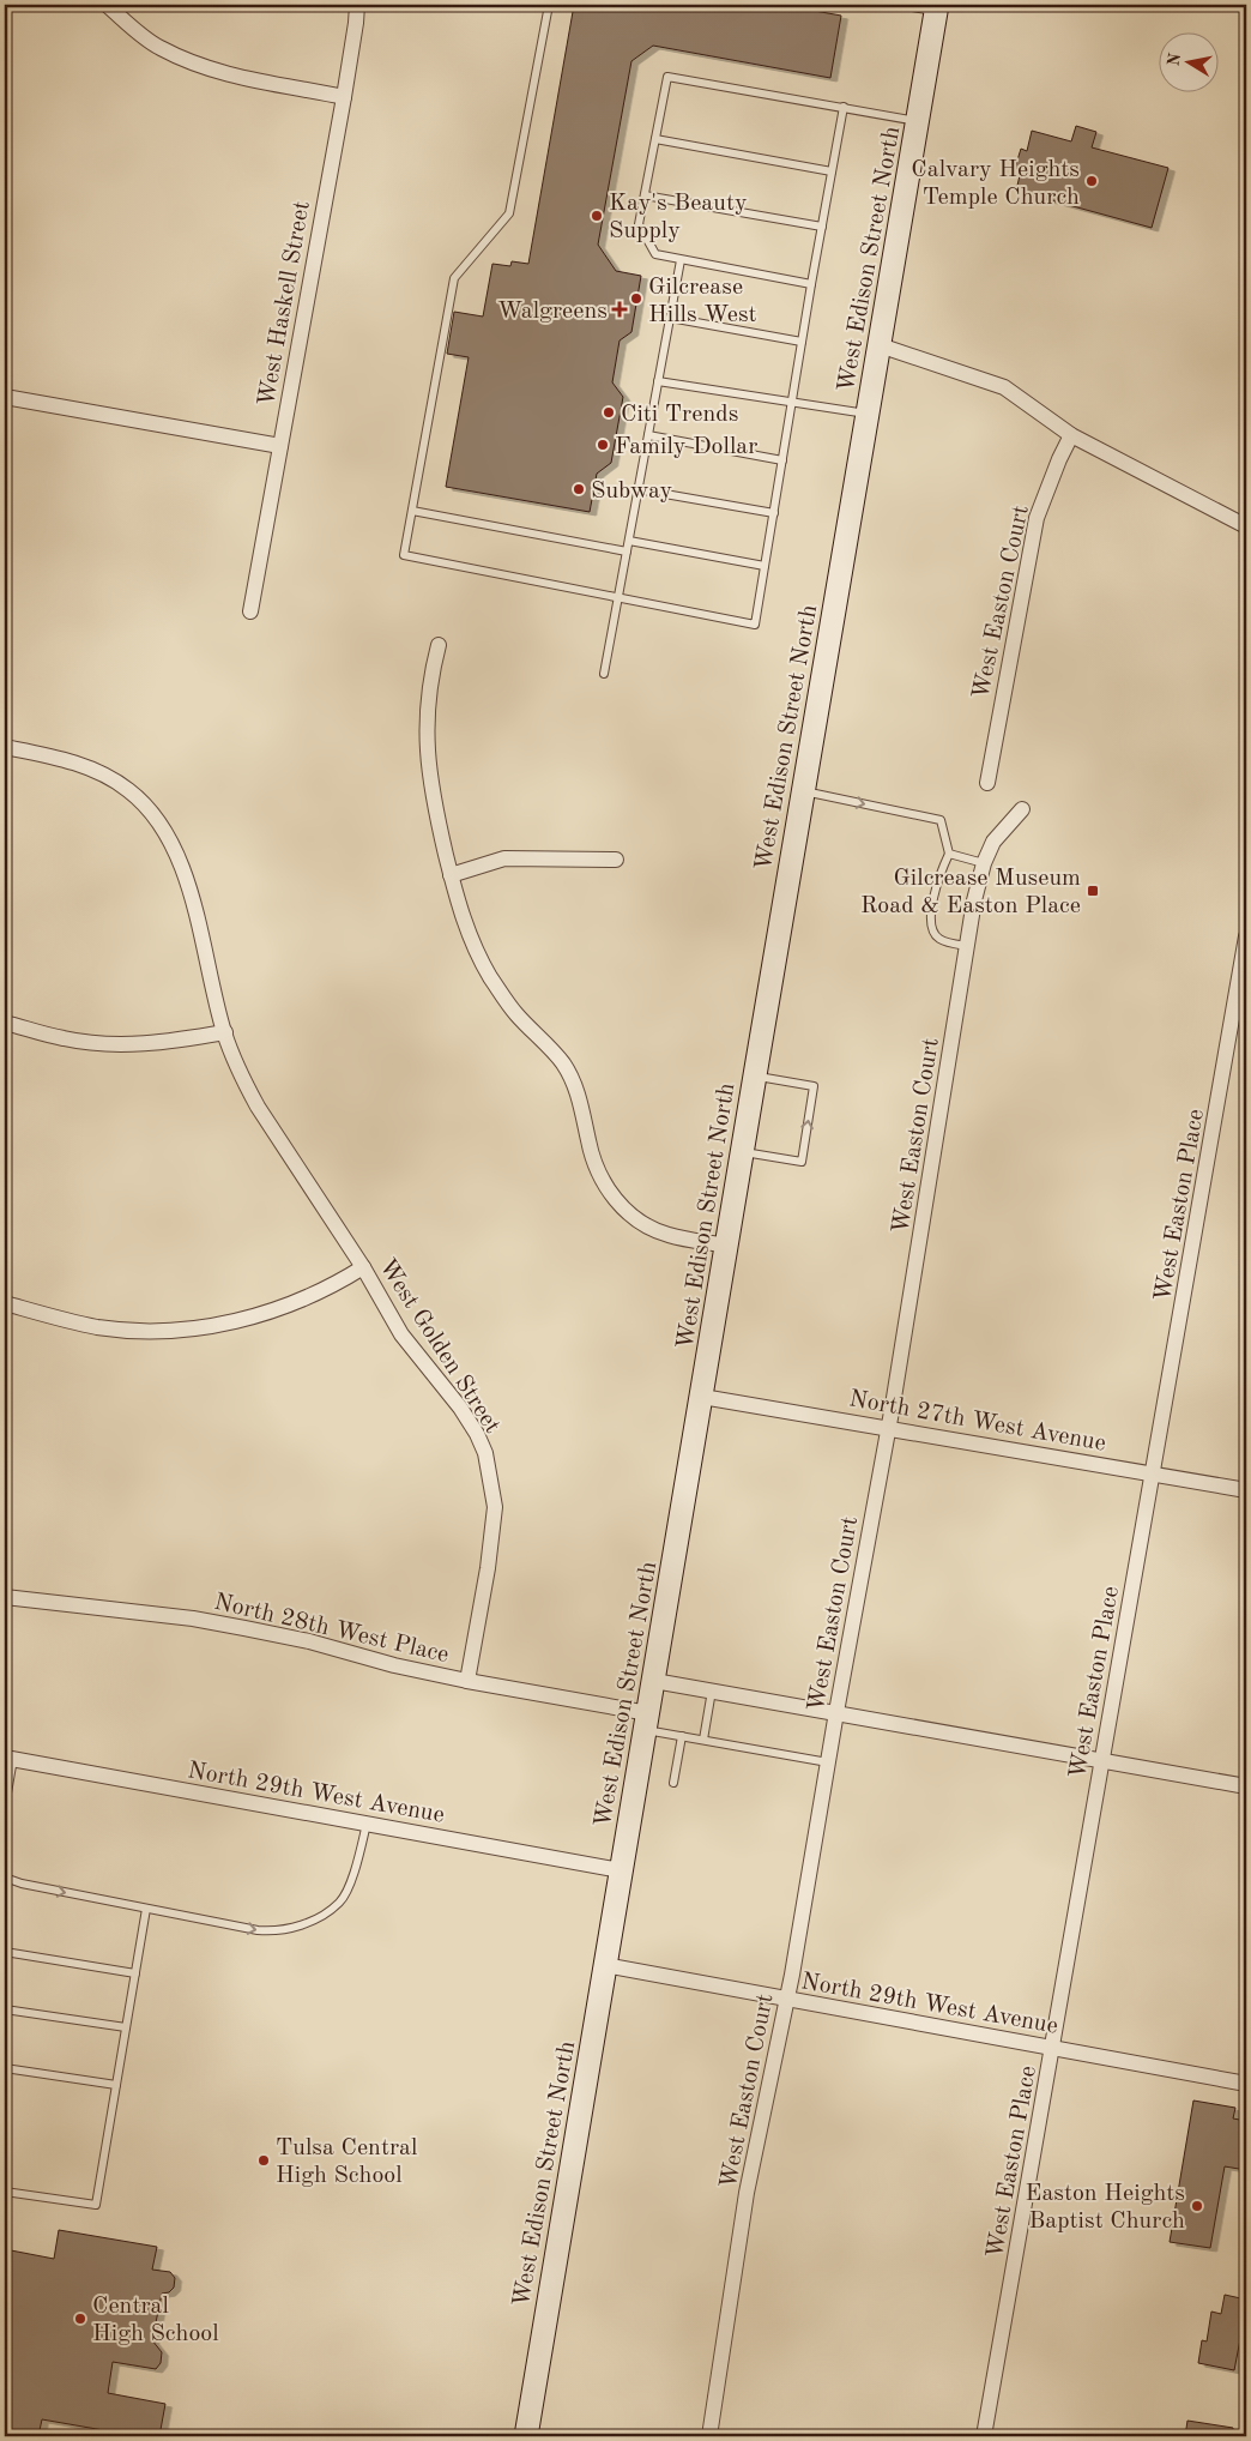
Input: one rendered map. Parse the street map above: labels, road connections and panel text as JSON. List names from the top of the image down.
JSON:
{
  "streets": {
    "main road": ["West Edison Street North"],
    "street": [
      "West Haskell Street",
      "West Easton Court",
      "West Easton Place",
      "West Golden Street",
      "North 27th West Avenue",
      "North 28th West Place",
      "North 29th West Avenue"
    ]
  },
  "crossings": [
    ["West Edison Street North", "North 27th West Avenue"],
    ["West Edison Street North", "North 28th West Place"],
    ["West Edison Street North", "North 29th West Avenue"],
    ["West Easton Court", "North 27th West Avenue"],
    ["West Easton Court", "North 29th West Avenue"],
    ["West Easton Place", "North 27th West Avenue"],
    ["West Easton Place", "North 29th West Avenue"],
    ["West Golden Street", "North 28th West Place"]
  ],
  "places": {
    "other": [
      "Calvary Heights Temple Church",
      "Kay's Beauty Supply",
      "Gilcrease Hills West",
      "Citi Trends",
      "Family Dollar",
      "Subway",
      "Tulsa Central High School",
      "Easton Heights Baptist Church",
      "Central High School"
    ],
    "health": ["Walgreens"],
    "transit": ["Gilcrease Museum Road & Easton Place"]
  },
  "north": "left"
}
